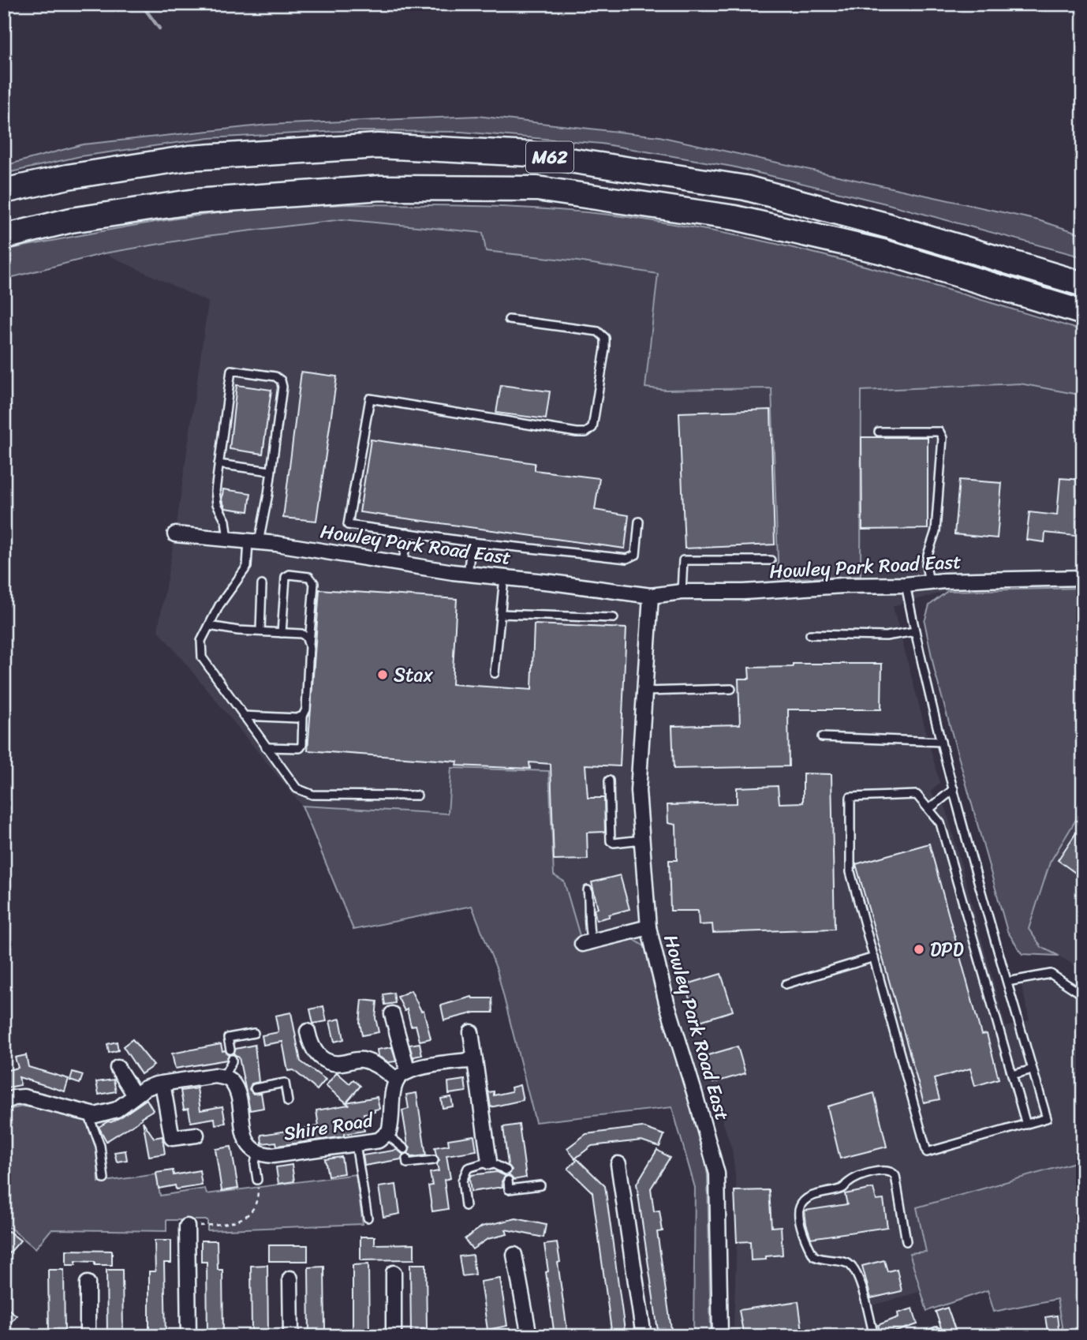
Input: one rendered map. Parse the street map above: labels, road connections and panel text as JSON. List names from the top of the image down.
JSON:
{
  "streets": {
    "highway": ["M62"],
    "street": ["Howley Park Road East", "Shire Road"]
  },
  "places": ["Stax", "DPD"]
}
